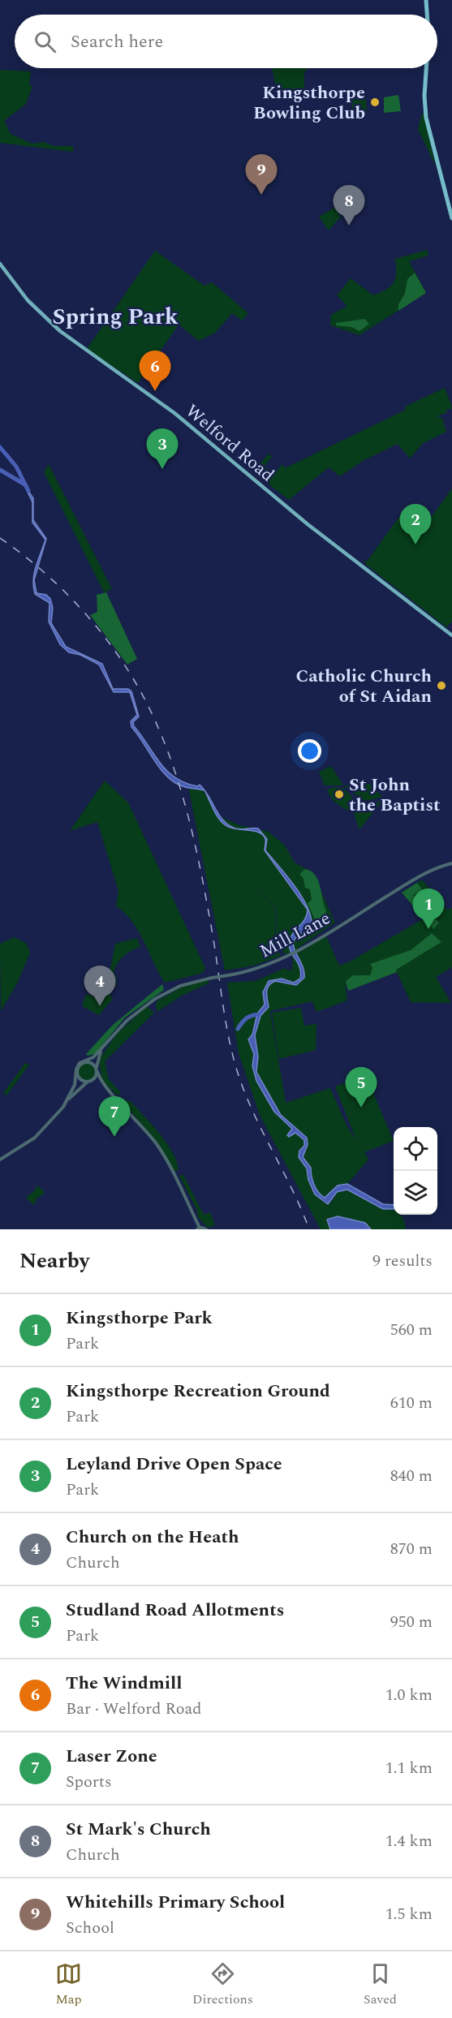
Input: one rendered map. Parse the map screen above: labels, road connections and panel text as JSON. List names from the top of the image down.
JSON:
{
  "streets": {
    "main road": ["Welford Road"],
    "street": ["Mill Lane"]
  },
  "districts": ["Spring Park"],
  "places": ["Kingsthorpe Bowling Club", "Catholic Church of St Aidan", "St John the Baptist"],
  "page": {
    "search": "Search here",
    "pins": [
      "9",
      "8",
      "6",
      "3",
      "2",
      "1",
      "4",
      "5",
      "7"
    ],
    "heading": ["Nearby", "9 results"],
    "list": [
      {
        "mark": "1",
        "name": "Kingsthorpe Park",
        "note": "Park",
        "value": "560 m"
      },
      {
        "mark": "2",
        "name": "Kingsthorpe Recreation Ground",
        "note": "Park",
        "value": "610 m"
      },
      {
        "mark": "3",
        "name": "Leyland Drive Open Space",
        "note": "Park",
        "value": "840 m"
      },
      {
        "mark": "4",
        "name": "Church on the Heath",
        "note": "Church",
        "value": "870 m"
      },
      {
        "mark": "5",
        "name": "Studland Road Allotments",
        "note": "Park",
        "value": "950 m"
      },
      {
        "mark": "6",
        "name": "The Windmill",
        "note": "Bar · Welford Road",
        "value": "1.0 km"
      },
      {
        "mark": "7",
        "name": "Laser Zone",
        "note": "Sports",
        "value": "1.1 km"
      },
      {
        "mark": "8",
        "name": "St Mark's Church",
        "note": "Church",
        "value": "1.4 km"
      },
      {
        "mark": "9",
        "name": "Whitehills Primary School",
        "note": "School",
        "value": "1.5 km"
      }
    ],
    "nav": ["Map", "Directions", "Saved"]
  }
}
